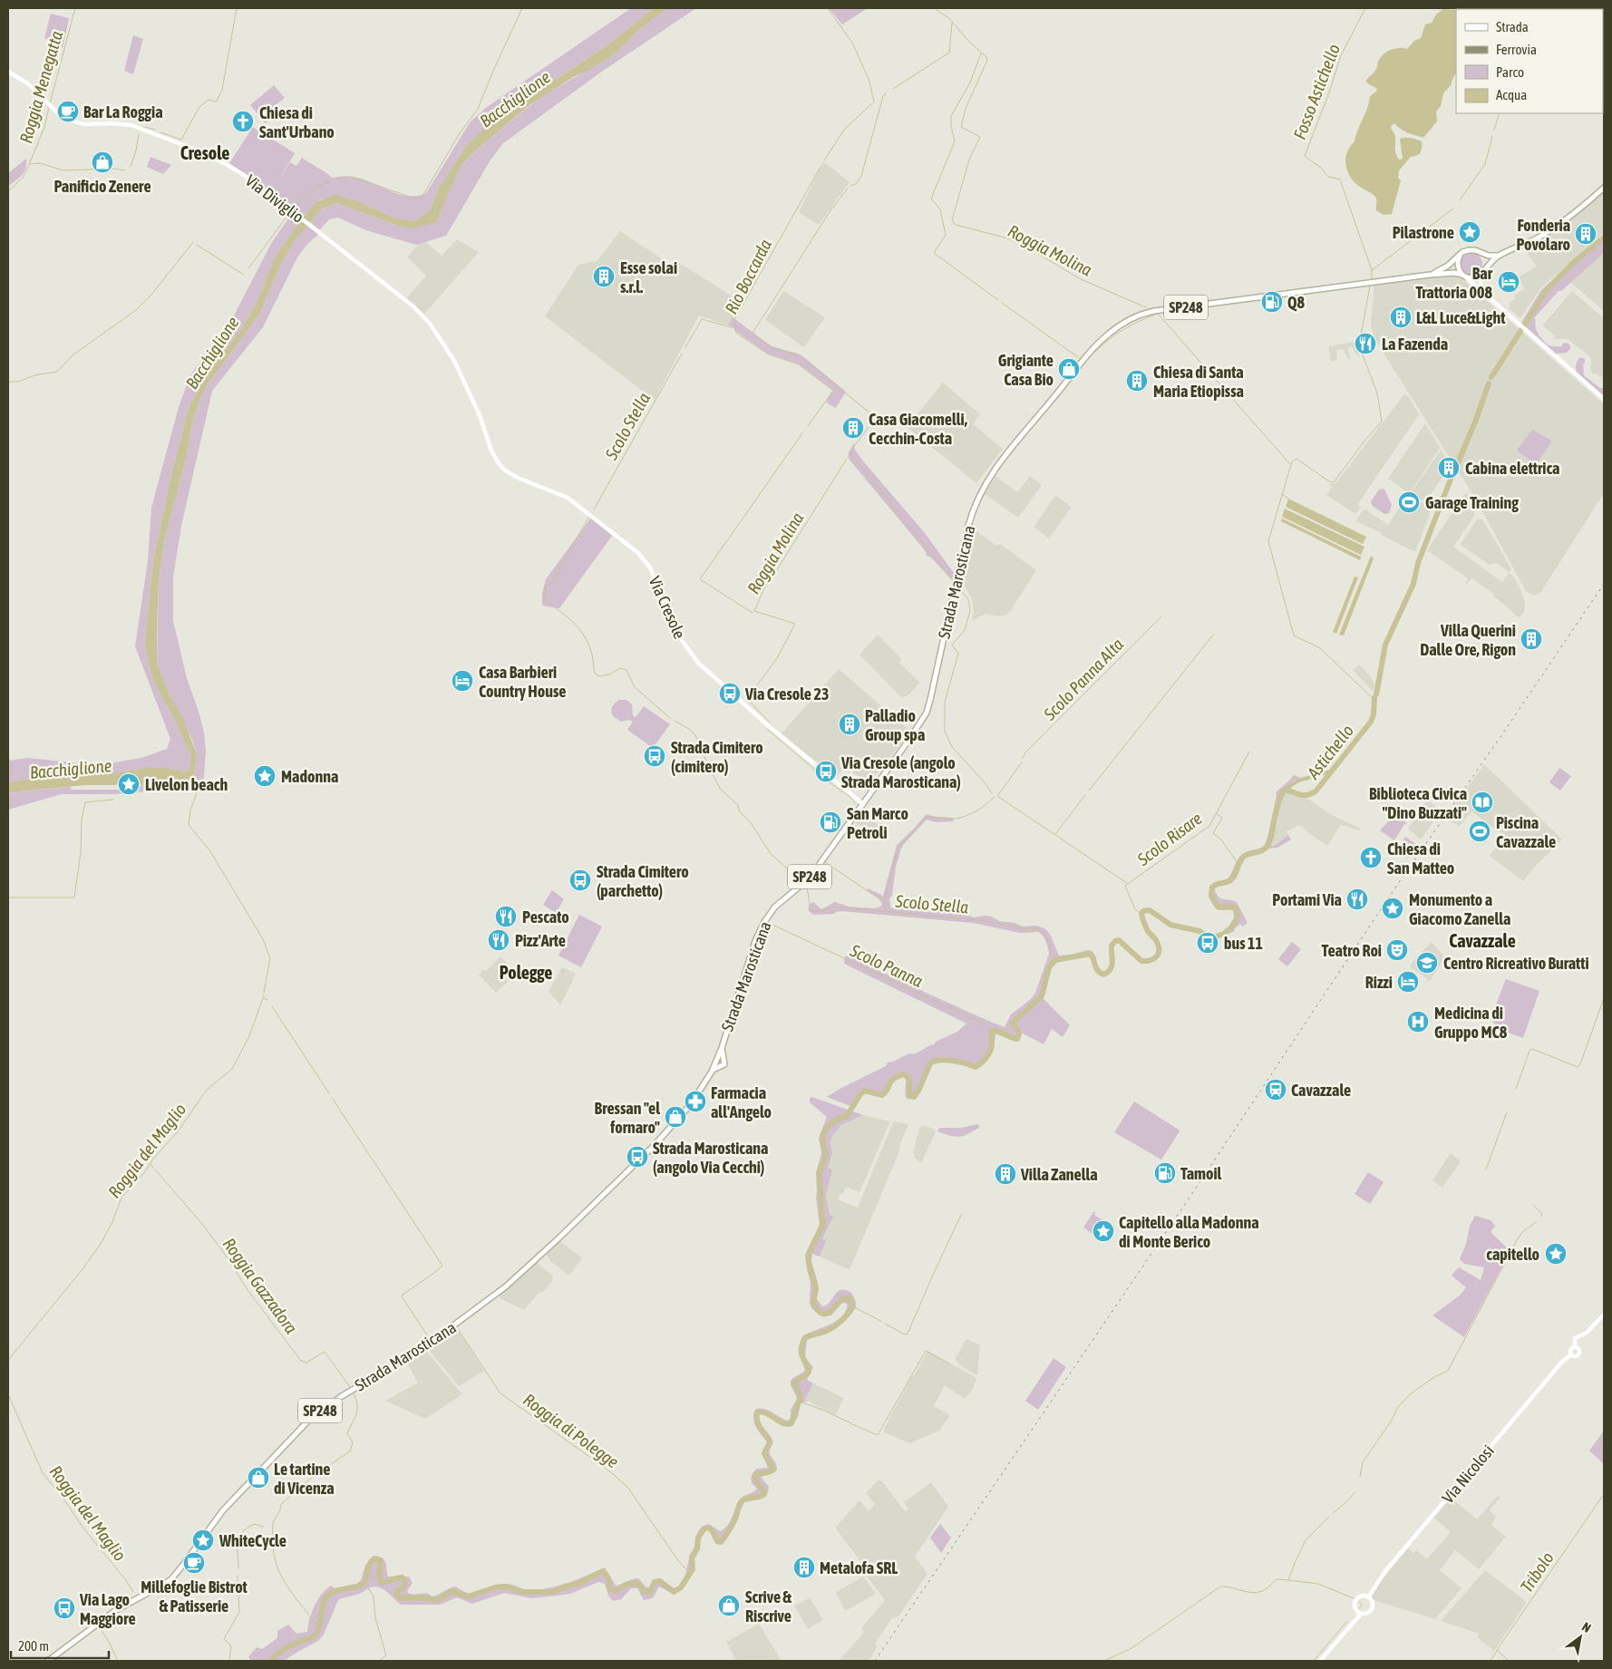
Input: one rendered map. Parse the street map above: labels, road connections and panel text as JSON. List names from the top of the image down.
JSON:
{
  "streets": {
    "main road": [
      "Via Diviglio",
      "SP248",
      "Strada Marosticana",
      "Via Cresole",
      "Via Nicolosi"
    ]
  },
  "crossings": [
    ["Via Diviglio", "Via Cresole"],
    ["SP248", "Strada Marosticana"],
    ["Strada Marosticana", "Via Cresole"]
  ],
  "districts": ["Cresole", "Cavazzale", "Polegge"],
  "water": [
    "Roggia Menegatta",
    "Fosso Astichello",
    "Bacchiglione",
    "Roggia Molina",
    "Rio Boccarda",
    "Scolo Stella",
    "Scolo Panna Alta",
    "Astichello",
    "Scolo Risare",
    "Scolo Panna",
    "Roggia del Maglio",
    "Roggia Gazzadora",
    "Roggia di Polegge",
    "Tribolo"
  ],
  "places": {
    "cafe": ["Bar La Roggia", "Millefoglie Bistrot & Patisserie"],
    "church": ["Chiesa di Sant'Urbano", "Chiesa di San Matteo"],
    "shop": [
      "Panificio Zenere",
      "Grigiante Casa Bio",
      "Bressan \"el fornaro\"",
      "Le tartine di Vicenza",
      "Scrive & Riscrive"
    ],
    "place": [
      "Pilastrone",
      "Madonna",
      "Livelon beach",
      "Monumento a Giacomo Zanella",
      "Capitello alla Madonna di Monte Berico",
      "capitello",
      "WhiteCycle"
    ],
    "building": [
      "Fonderia Povolaro",
      "Esse solai s.r.l.",
      "L&L Luce&Light",
      "Chiesa di Santa Maria Etiopissa",
      "Casa Giacomelli, Cecchin-Costa",
      "Cabina elettrica",
      "Villa Querini Dalle Ore, Rigon",
      "Palladio Group spa",
      "Villa Zanella",
      "Metalofa SRL"
    ],
    "hotel": ["Bar Trattoria 008", "Casa Barbieri Country House", "Rizzi"],
    "fuel station": ["Q8", "San Marco Petroli", "Tamoil"],
    "restaurant": [
      "La Fazenda",
      "Portami Via",
      "Pescato",
      "Pizz'Arte"
    ],
    "sports": ["Garage Training", "Piscina Cavazzale"],
    "bus stop": [
      "Via Cresole 23",
      "Strada Cimitero (cimitero)",
      "Via Cresole (angolo Strada Marosticana)",
      "Strada Cimitero (parchetto)",
      "bus 11",
      "Strada Marosticana (angolo Via Cecchi)",
      "Via Lago Maggiore"
    ],
    "library": ["Biblioteca Civica \"Dino Buzzati\""],
    "theatre": ["Teatro Roi"],
    "school or university": ["Centro Ricreativo Buratti"],
    "hospital": ["Medicina di Gruppo MC8"],
    "station": ["Cavazzale"],
    "pharmacy": ["Farmacia all'Angelo"]
  },
  "legend": [
    "Strada",
    "Ferrovia",
    "Parco",
    "Acqua"
  ],
  "scale_bar": "200 m",
  "north": "top right"
}
